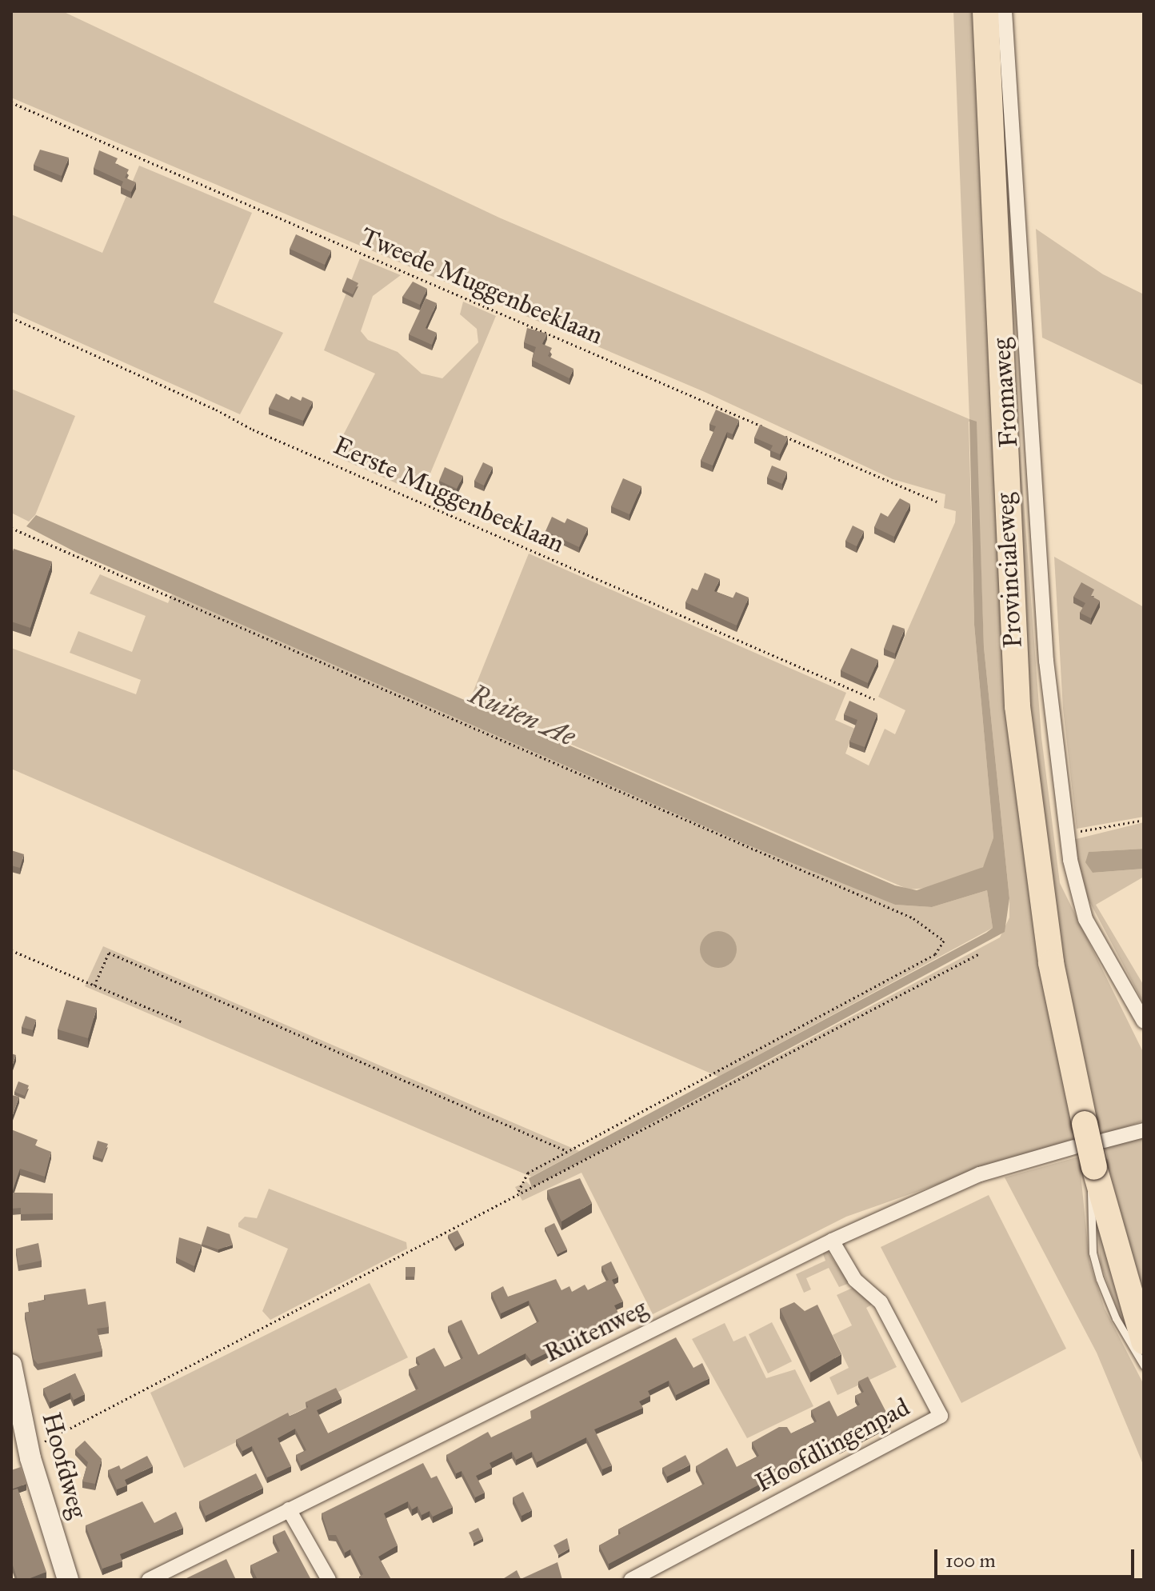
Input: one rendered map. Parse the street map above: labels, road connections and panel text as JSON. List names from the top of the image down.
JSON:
{
  "streets": {
    "highway": ["Provincialeweg"],
    "main road": ["Hoofdweg"],
    "street": ["Fromaweg", "Ruitenweg", "Hoofdlingenpad"],
    "path": ["Tweede Muggenbeeklaan", "Eerste Muggenbeeklaan"]
  },
  "crossings": [
    ["Ruitenweg", "Hoofdlingenpad"]
  ],
  "water": ["Ruiten Ae"],
  "scale_bar": "100 m"
}
